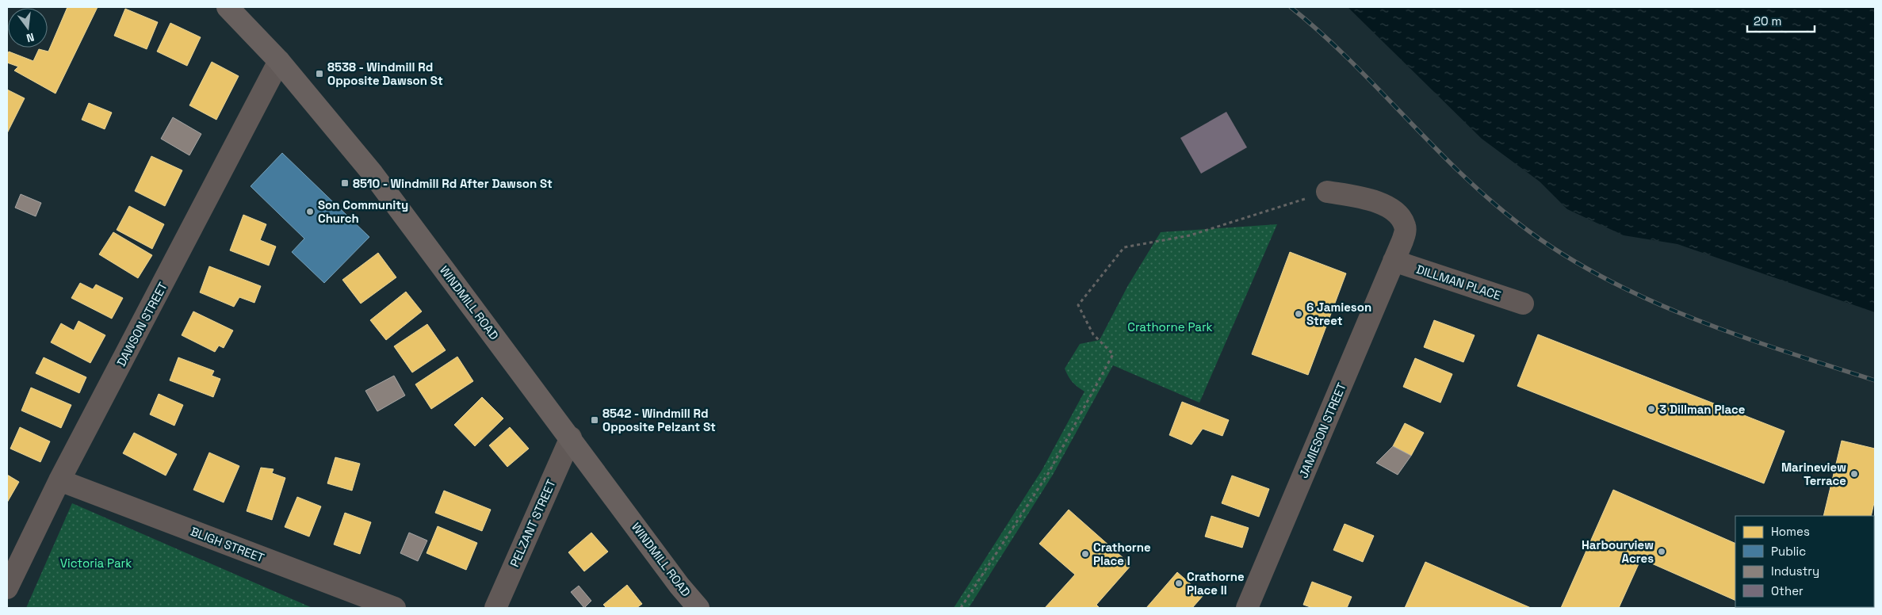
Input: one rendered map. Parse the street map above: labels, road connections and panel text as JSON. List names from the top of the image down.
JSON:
{
  "streets": {
    "main road": ["WINDMILL ROAD"],
    "street": [
      "DILLMAN PLACE",
      "DAWSON STREET",
      "JAMIESON STREET",
      "PELZANT STREET",
      "BLIGH STREET"
    ]
  },
  "crossings": [
    ["DILLMAN PLACE", "JAMIESON STREET"],
    ["WINDMILL ROAD", "DAWSON STREET"],
    ["WINDMILL ROAD", "PELZANT STREET"],
    ["DAWSON STREET", "BLIGH STREET"]
  ],
  "parks": ["Crathorne Park", "Victoria Park"],
  "places": {
    "transit": ["8538 - Windmill Rd Opposite Dawson St", "8510 - Windmill Rd After Dawson St", "8542 - Windmill Rd Opposite Pelzant St"],
    "other": [
      "Son Community Church",
      "6 Jamieson Street",
      "3 Dillman Place",
      "Marineview Terrace",
      "Harbourview Acres",
      "Crathorne Place I",
      "Crathorne Place II"
    ]
  },
  "legend": [
    "Homes",
    "Public",
    "Industry",
    "Other"
  ],
  "scale_bar": "20 m",
  "north": "bottom"
}
